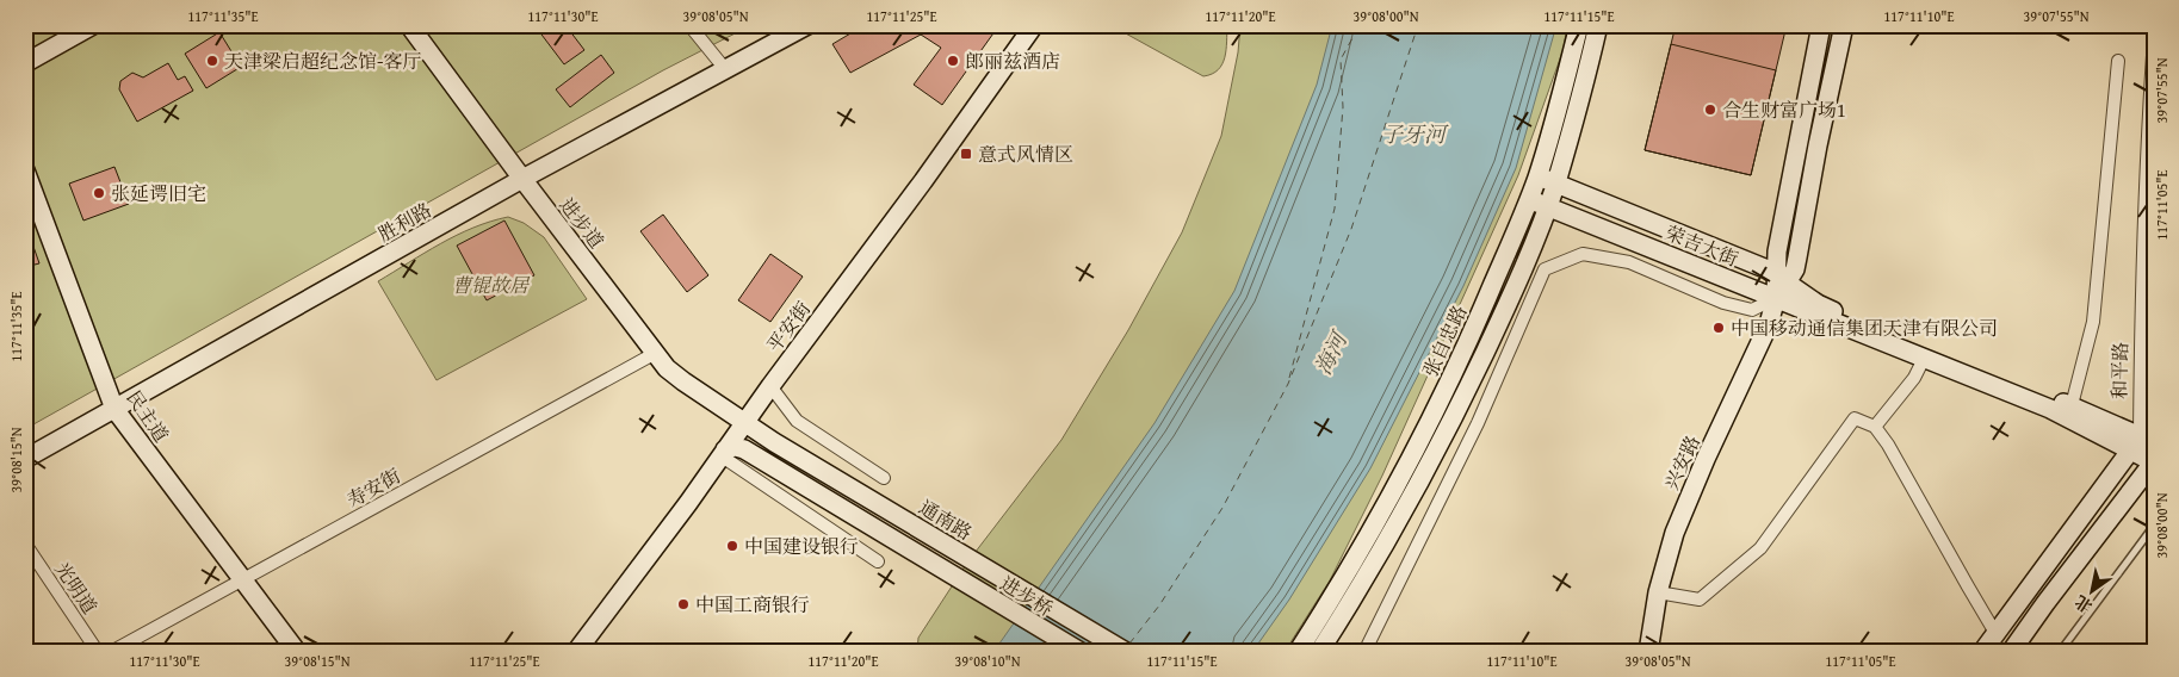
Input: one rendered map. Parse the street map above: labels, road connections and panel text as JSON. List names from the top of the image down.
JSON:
{
  "streets": {
    "street": [
      "胜利路",
      "进步道",
      "荣吉大街",
      "平安街",
      "张自忠路",
      "和平路",
      "民主道",
      "兴安路",
      "寿安街",
      "通南路",
      "光明道",
      "进步桥"
    ]
  },
  "crossings": [
    ["胜利路", "进步道"],
    ["胜利路", "民主道"],
    ["进步道", "平安街"],
    ["进步道", "寿安街"],
    ["进步道", "通南路"],
    ["荣吉大街", "张自忠路"],
    ["荣吉大街", "和平路"],
    ["荣吉大街", "兴安路"],
    ["平安街", "通南路"],
    ["平安街", "进步桥"],
    ["民主道", "寿安街"]
  ],
  "water": ["子牙河", "海河"],
  "parks": ["曹锟故居"],
  "places": {
    "other": [
      "天津梁启超纪念馆-客厅",
      "郎丽兹酒店",
      "合生财富广场1",
      "张延谔旧宅",
      "中国移动通信集团天津有限公司",
      "中国建设银行",
      "中国工商银行"
    ],
    "transit": ["意式风情区"]
  },
  "north": "bottom left",
  "coordinates": [
    "117°11'35\"E",
    "117°11'30\"E",
    "39°08'05\"N",
    "117°11'25\"E",
    "117°11'20\"E",
    "39°08'00\"N",
    "117°11'15\"E",
    "117°11'10\"E",
    "39°07'55\"N",
    "117°11'05\"E",
    "39°08'15\"N",
    "39°08'10\"N"
  ]
}
